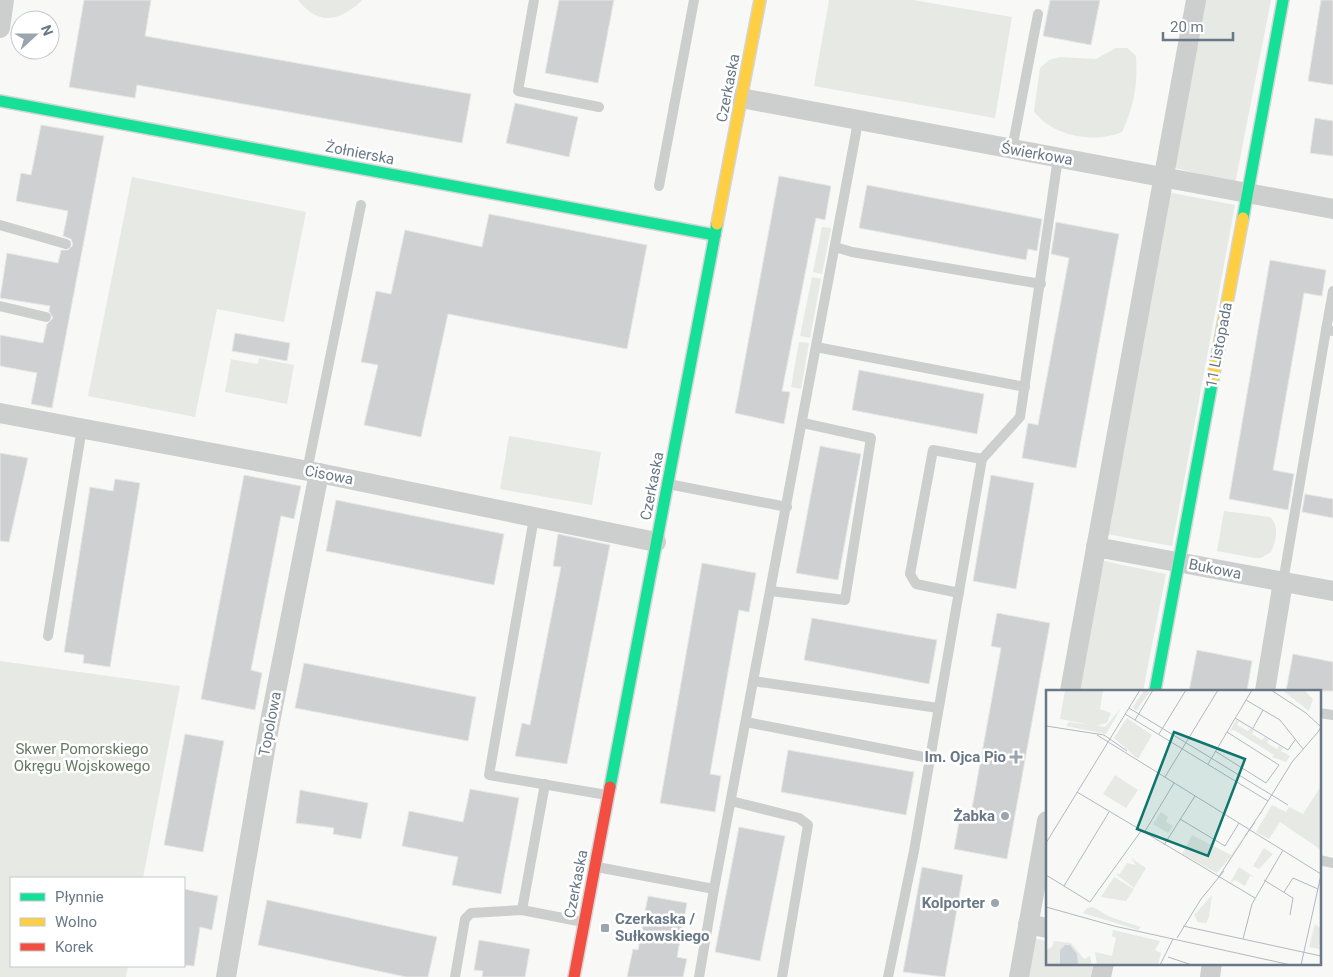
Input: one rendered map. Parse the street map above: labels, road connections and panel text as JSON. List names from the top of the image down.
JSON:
{
  "streets": {
    "street": [
      "Czerkaska",
      "Żołnierska",
      "Świerkowa",
      "11 Listopada",
      "Cisowa",
      "Bukowa",
      "Topolowa"
    ]
  },
  "crossings": [
    ["Czerkaska", "Żołnierska"],
    ["Czerkaska", "Świerkowa"],
    ["Czerkaska", "Cisowa"],
    ["Świerkowa", "11 Listopada"],
    ["11 Listopada", "Bukowa"],
    ["Cisowa", "Topolowa"]
  ],
  "parks": ["Skwer Pomorskiego Okręgu Wojskowego"],
  "places": {
    "health": ["Im. Ojca Pio"],
    "other": ["Żabka", "Kolporter"],
    "transit": ["Czerkaska / Sułkowskiego"]
  },
  "legend": ["Płynnie", "Wolno", "Korek"],
  "scale_bar": "20 m",
  "north": "right"
}
